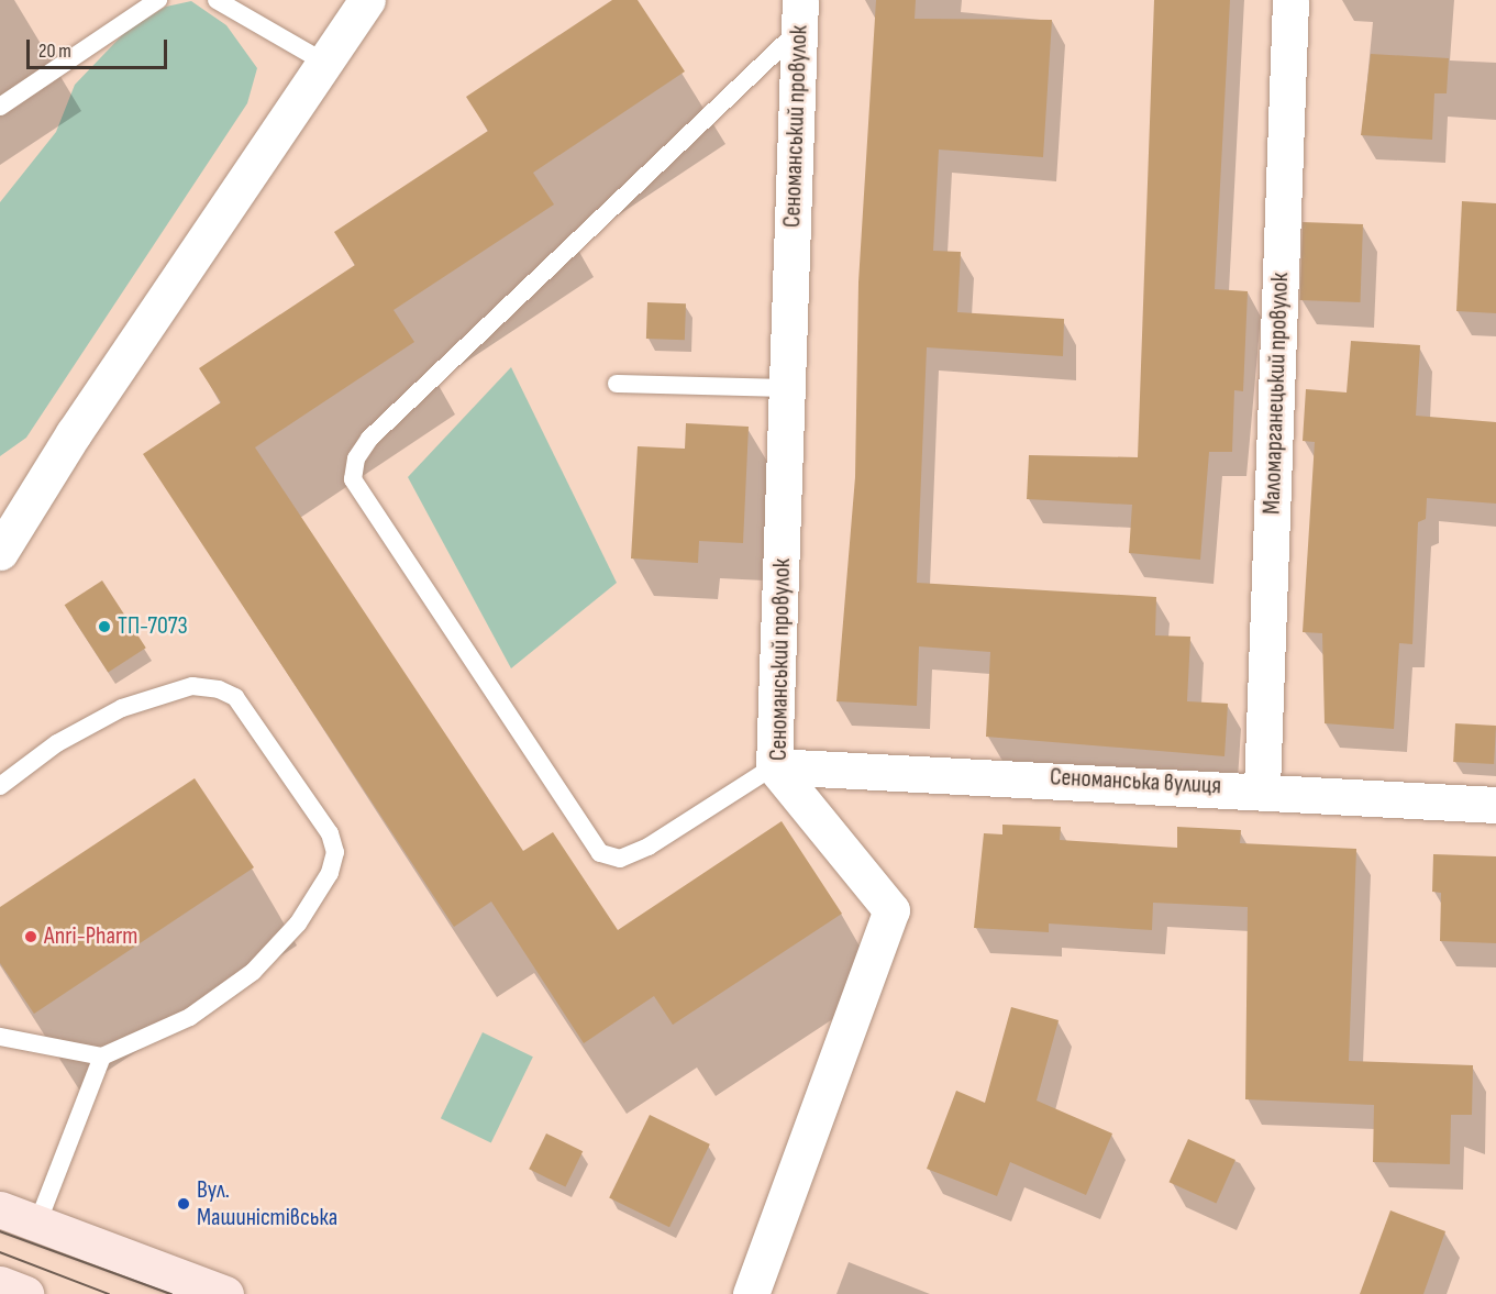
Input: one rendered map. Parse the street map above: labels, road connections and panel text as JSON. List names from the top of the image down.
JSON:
{
  "streets": {
    "street": ["Сеноманський провулок", "Маломарганецький провулок", "Сеноманська вулиця"]
  },
  "crossings": [
    ["Сеноманський провулок", "Сеноманська вулиця"],
    ["Маломарганецький провулок", "Сеноманська вулиця"]
  ],
  "places": ["ТП-7073", "Anri-Pharm", "Вул. Машиністівська"],
  "scale_bar": "20 m"
}
